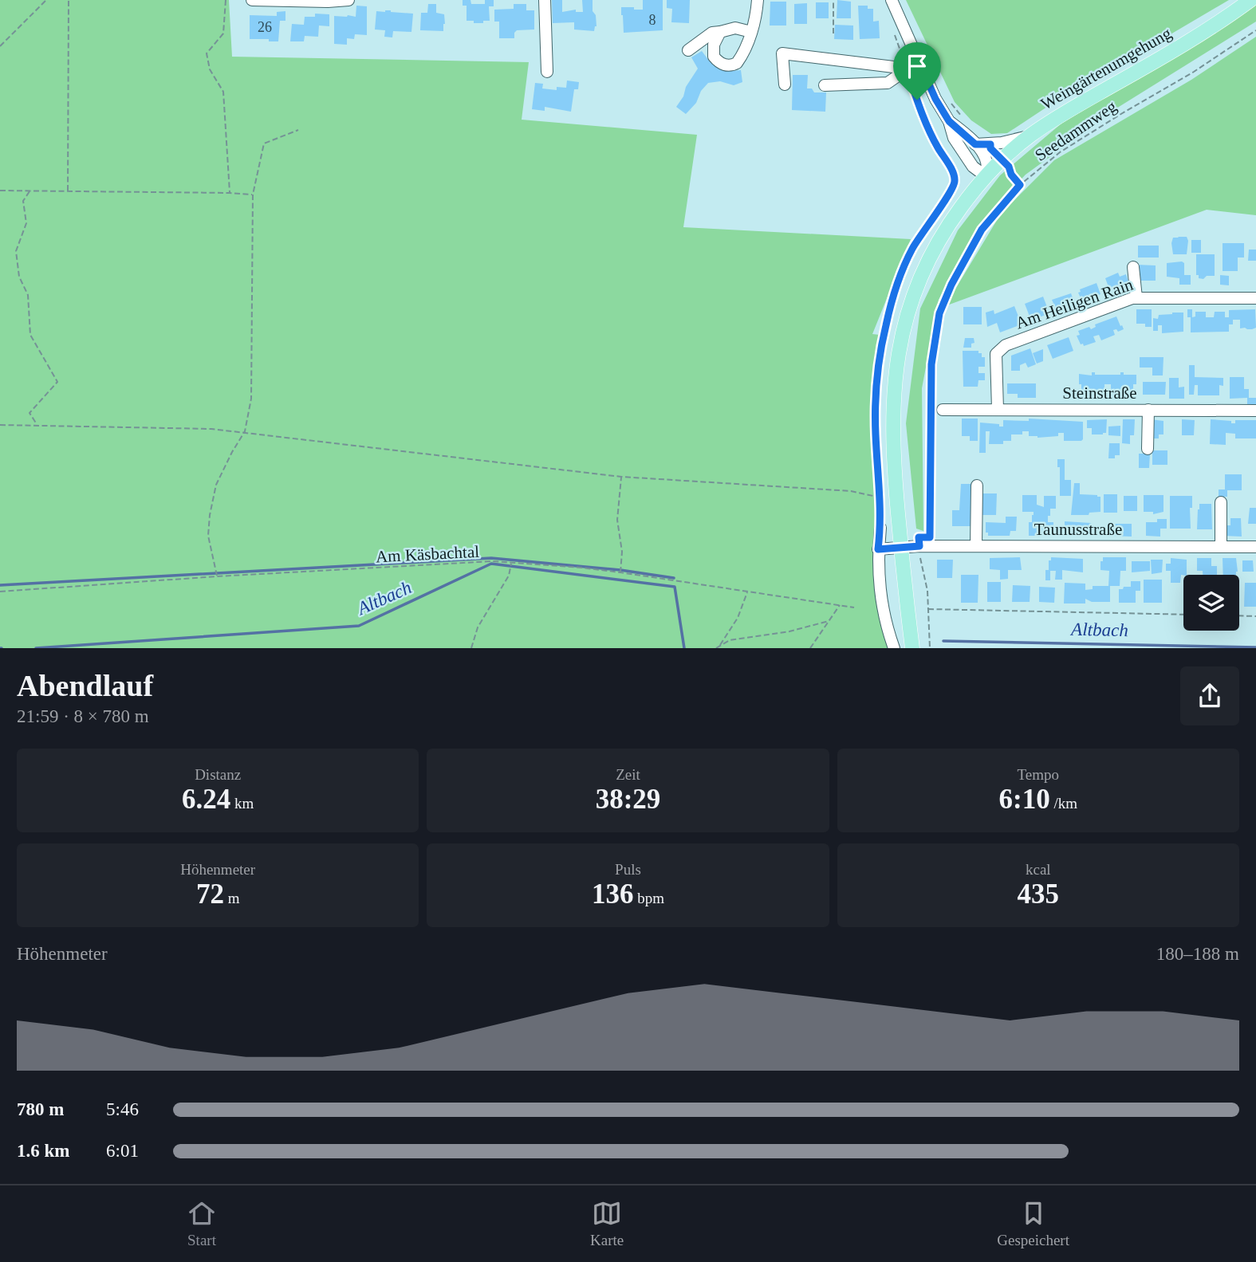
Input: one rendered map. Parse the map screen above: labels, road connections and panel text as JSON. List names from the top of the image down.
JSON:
{
  "streets": {
    "main road": ["Weingärtenumgehung"],
    "street": ["Am Heiligen Rain", "Steinstraße", "Taunusstraße"],
    "path": ["Seedammweg", "Am Käsbachtal"]
  },
  "crossings": [
    ["Weingärtenumgehung", "Taunusstraße"],
    ["Am Heiligen Rain", "Steinstraße"]
  ],
  "water": ["Altbach"],
  "house_numbers": ["8", "26"],
  "page": {
    "heading": ["Abendlauf", "21:59 · 8 × 780 m"],
    "stats": [
      ["Distanz", "6.24 km"],
      ["Zeit", "38:29"],
      ["Tempo", "6:10 /km"],
      ["Höhenmeter", "72 m"],
      ["Puls", "136 bpm"],
      ["kcal", "435"]
    ],
    "chart": ["Höhenmeter", "180–188 m"],
    "list": [
      {
        "name": "780 m",
        "note": "5:46"
      },
      {
        "name": "1.6 km",
        "note": "6:01"
      }
    ],
    "tabs": ["Start", "Karte", "Gespeichert"]
  }
}
